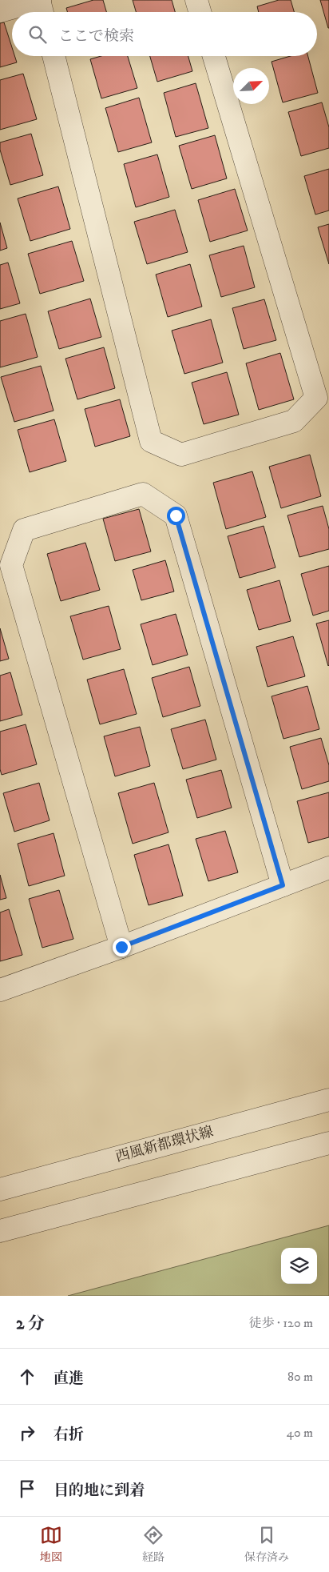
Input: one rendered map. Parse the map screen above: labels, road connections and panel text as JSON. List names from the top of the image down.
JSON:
{
  "streets": {
    "street": ["西風新都環状線"]
  },
  "north": "top right",
  "page": {
    "search": "ここで検索",
    "heading": ["2 分", "徒歩 · 120 m"],
    "list": [
      ["直進", "80 m"],
      ["右折", "40 m"],
      "目的地に到着"
    ],
    "nav": ["地図", "経路", "保存済み"]
  }
}
